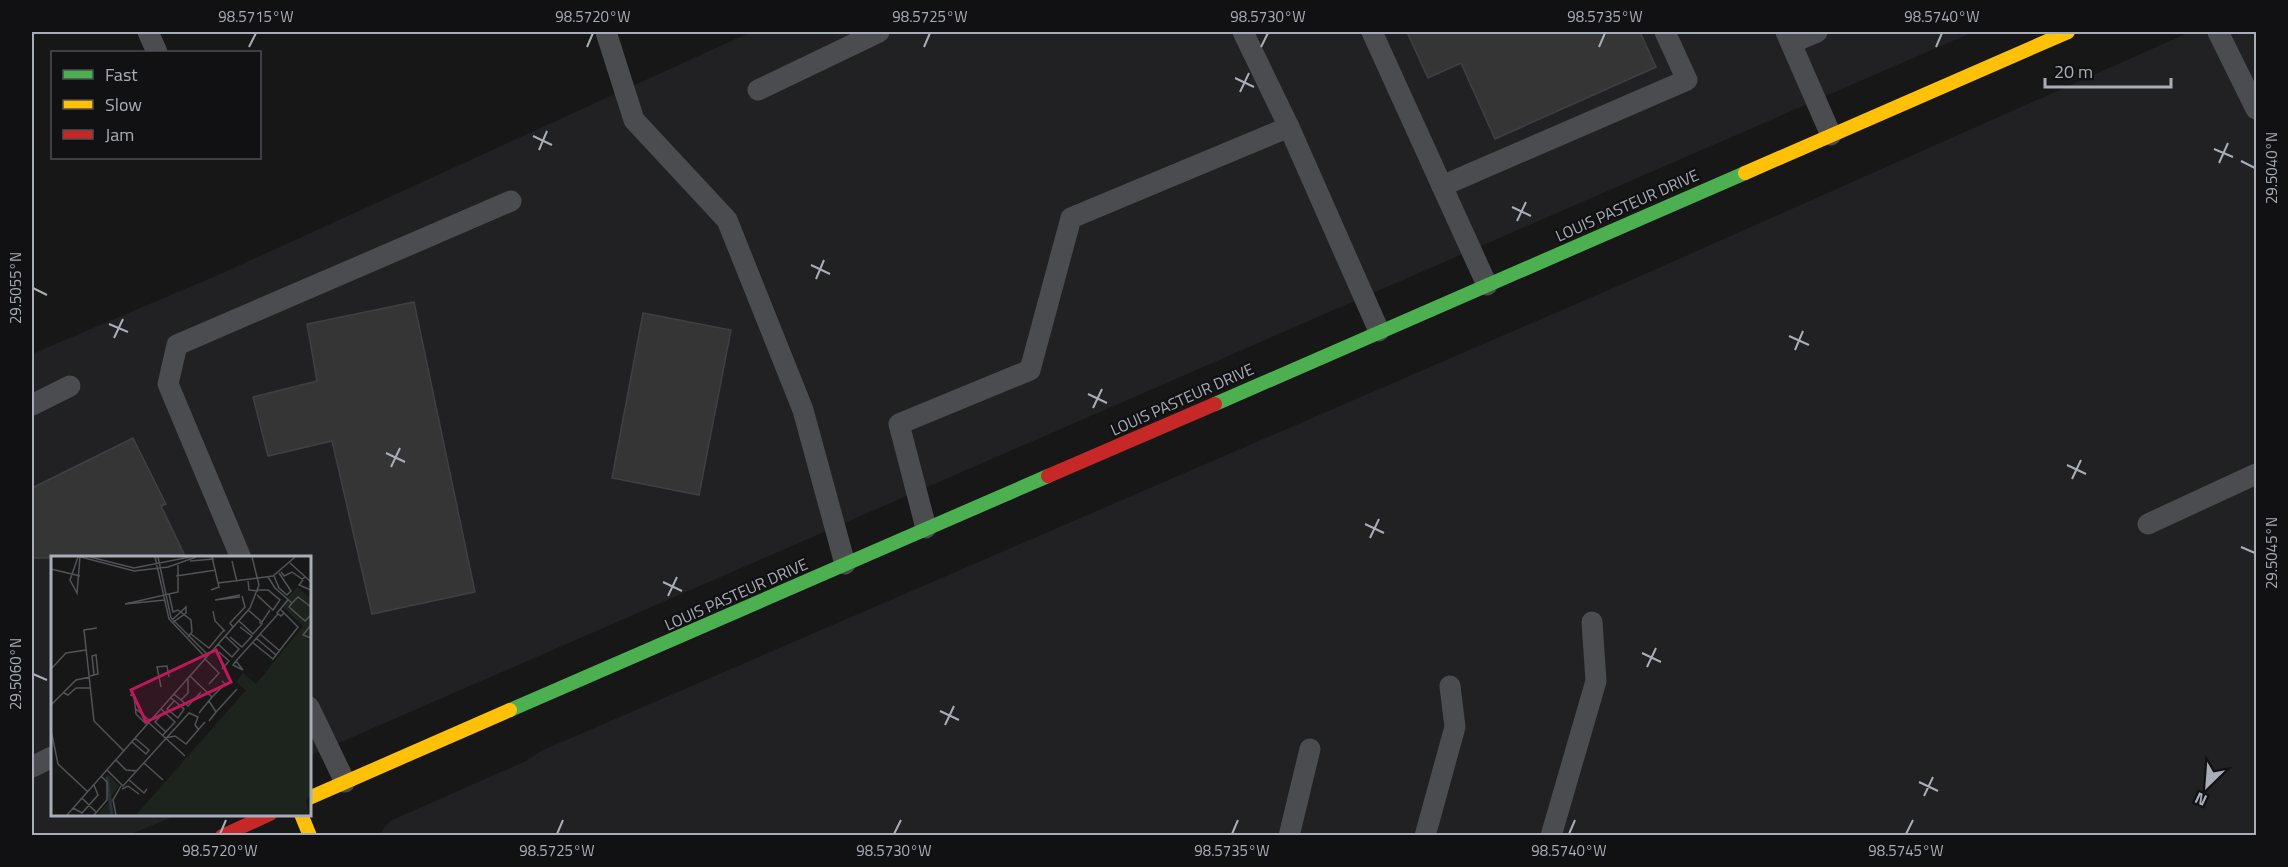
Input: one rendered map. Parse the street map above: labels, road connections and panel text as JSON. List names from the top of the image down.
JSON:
{
  "streets": {
    "street": ["LOUIS PASTEUR DRIVE"]
  },
  "legend": ["Fast", "Slow", "Jam"],
  "scale_bar": "20 m",
  "north": "bottom left",
  "coordinates": [
    "98.5715°W",
    "98.5720°W",
    "98.5725°W",
    "98.5730°W",
    "98.5735°W",
    "98.5740°W",
    "29.5040°N",
    "29.5055°N",
    "29.5045°N",
    "29.5060°N",
    "98.5745°W"
  ]
}
